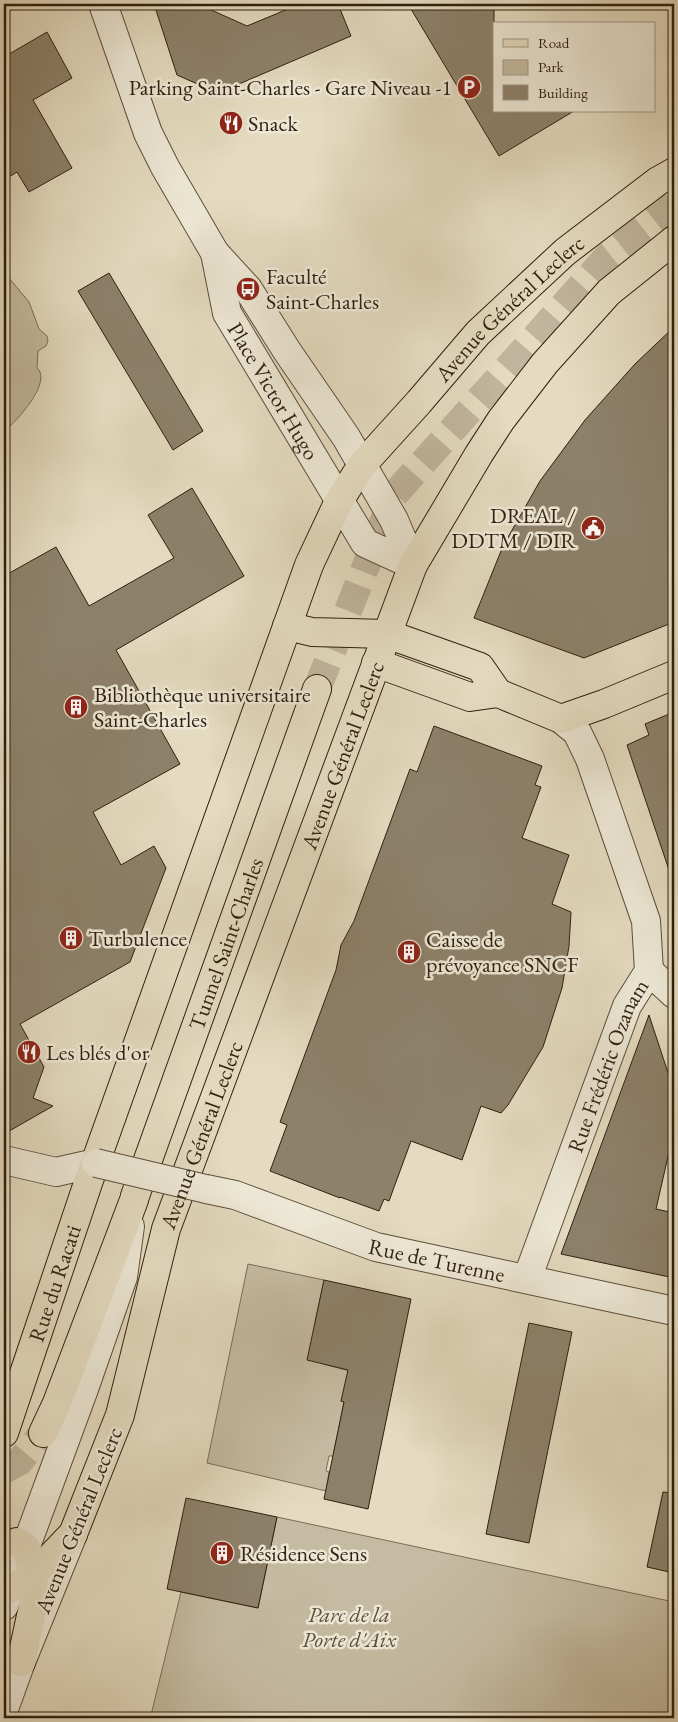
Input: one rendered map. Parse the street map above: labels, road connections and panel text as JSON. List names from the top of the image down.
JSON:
{
  "streets": {
    "main road": ["Avenue Général Leclerc", "Tunnel Saint-Charles", "Rue du Racati"],
    "street": ["Place Victor Hugo", "Rue Frédéric Ozanam", "Rue de Turenne"]
  },
  "crossings": [
    ["Avenue Général Leclerc", "Place Victor Hugo"],
    ["Avenue Général Leclerc", "Tunnel Saint-Charles"],
    ["Avenue Général Leclerc", "Rue de Turenne"],
    ["Avenue Général Leclerc", "Rue du Racati"],
    ["Rue Frédéric Ozanam", "Rue de Turenne"],
    ["Rue de Turenne", "Rue du Racati"]
  ],
  "parks": ["Parc de la Porte d'Aix"],
  "places": {
    "parking": ["Parking Saint-Charles - Gare Niveau -1"],
    "restaurant": ["Snack", "Les blés d'or"],
    "bus stop": ["Faculté Saint-Charles"],
    "public building": ["DREAL / DDTM / DIR"],
    "building": [
      "Bibliothèque universitaire Saint-Charles",
      "Turbulence",
      "Caisse de prévoyance SNCF",
      "Résidence Sens"
    ]
  },
  "legend": ["Road", "Park", "Building"]
}
